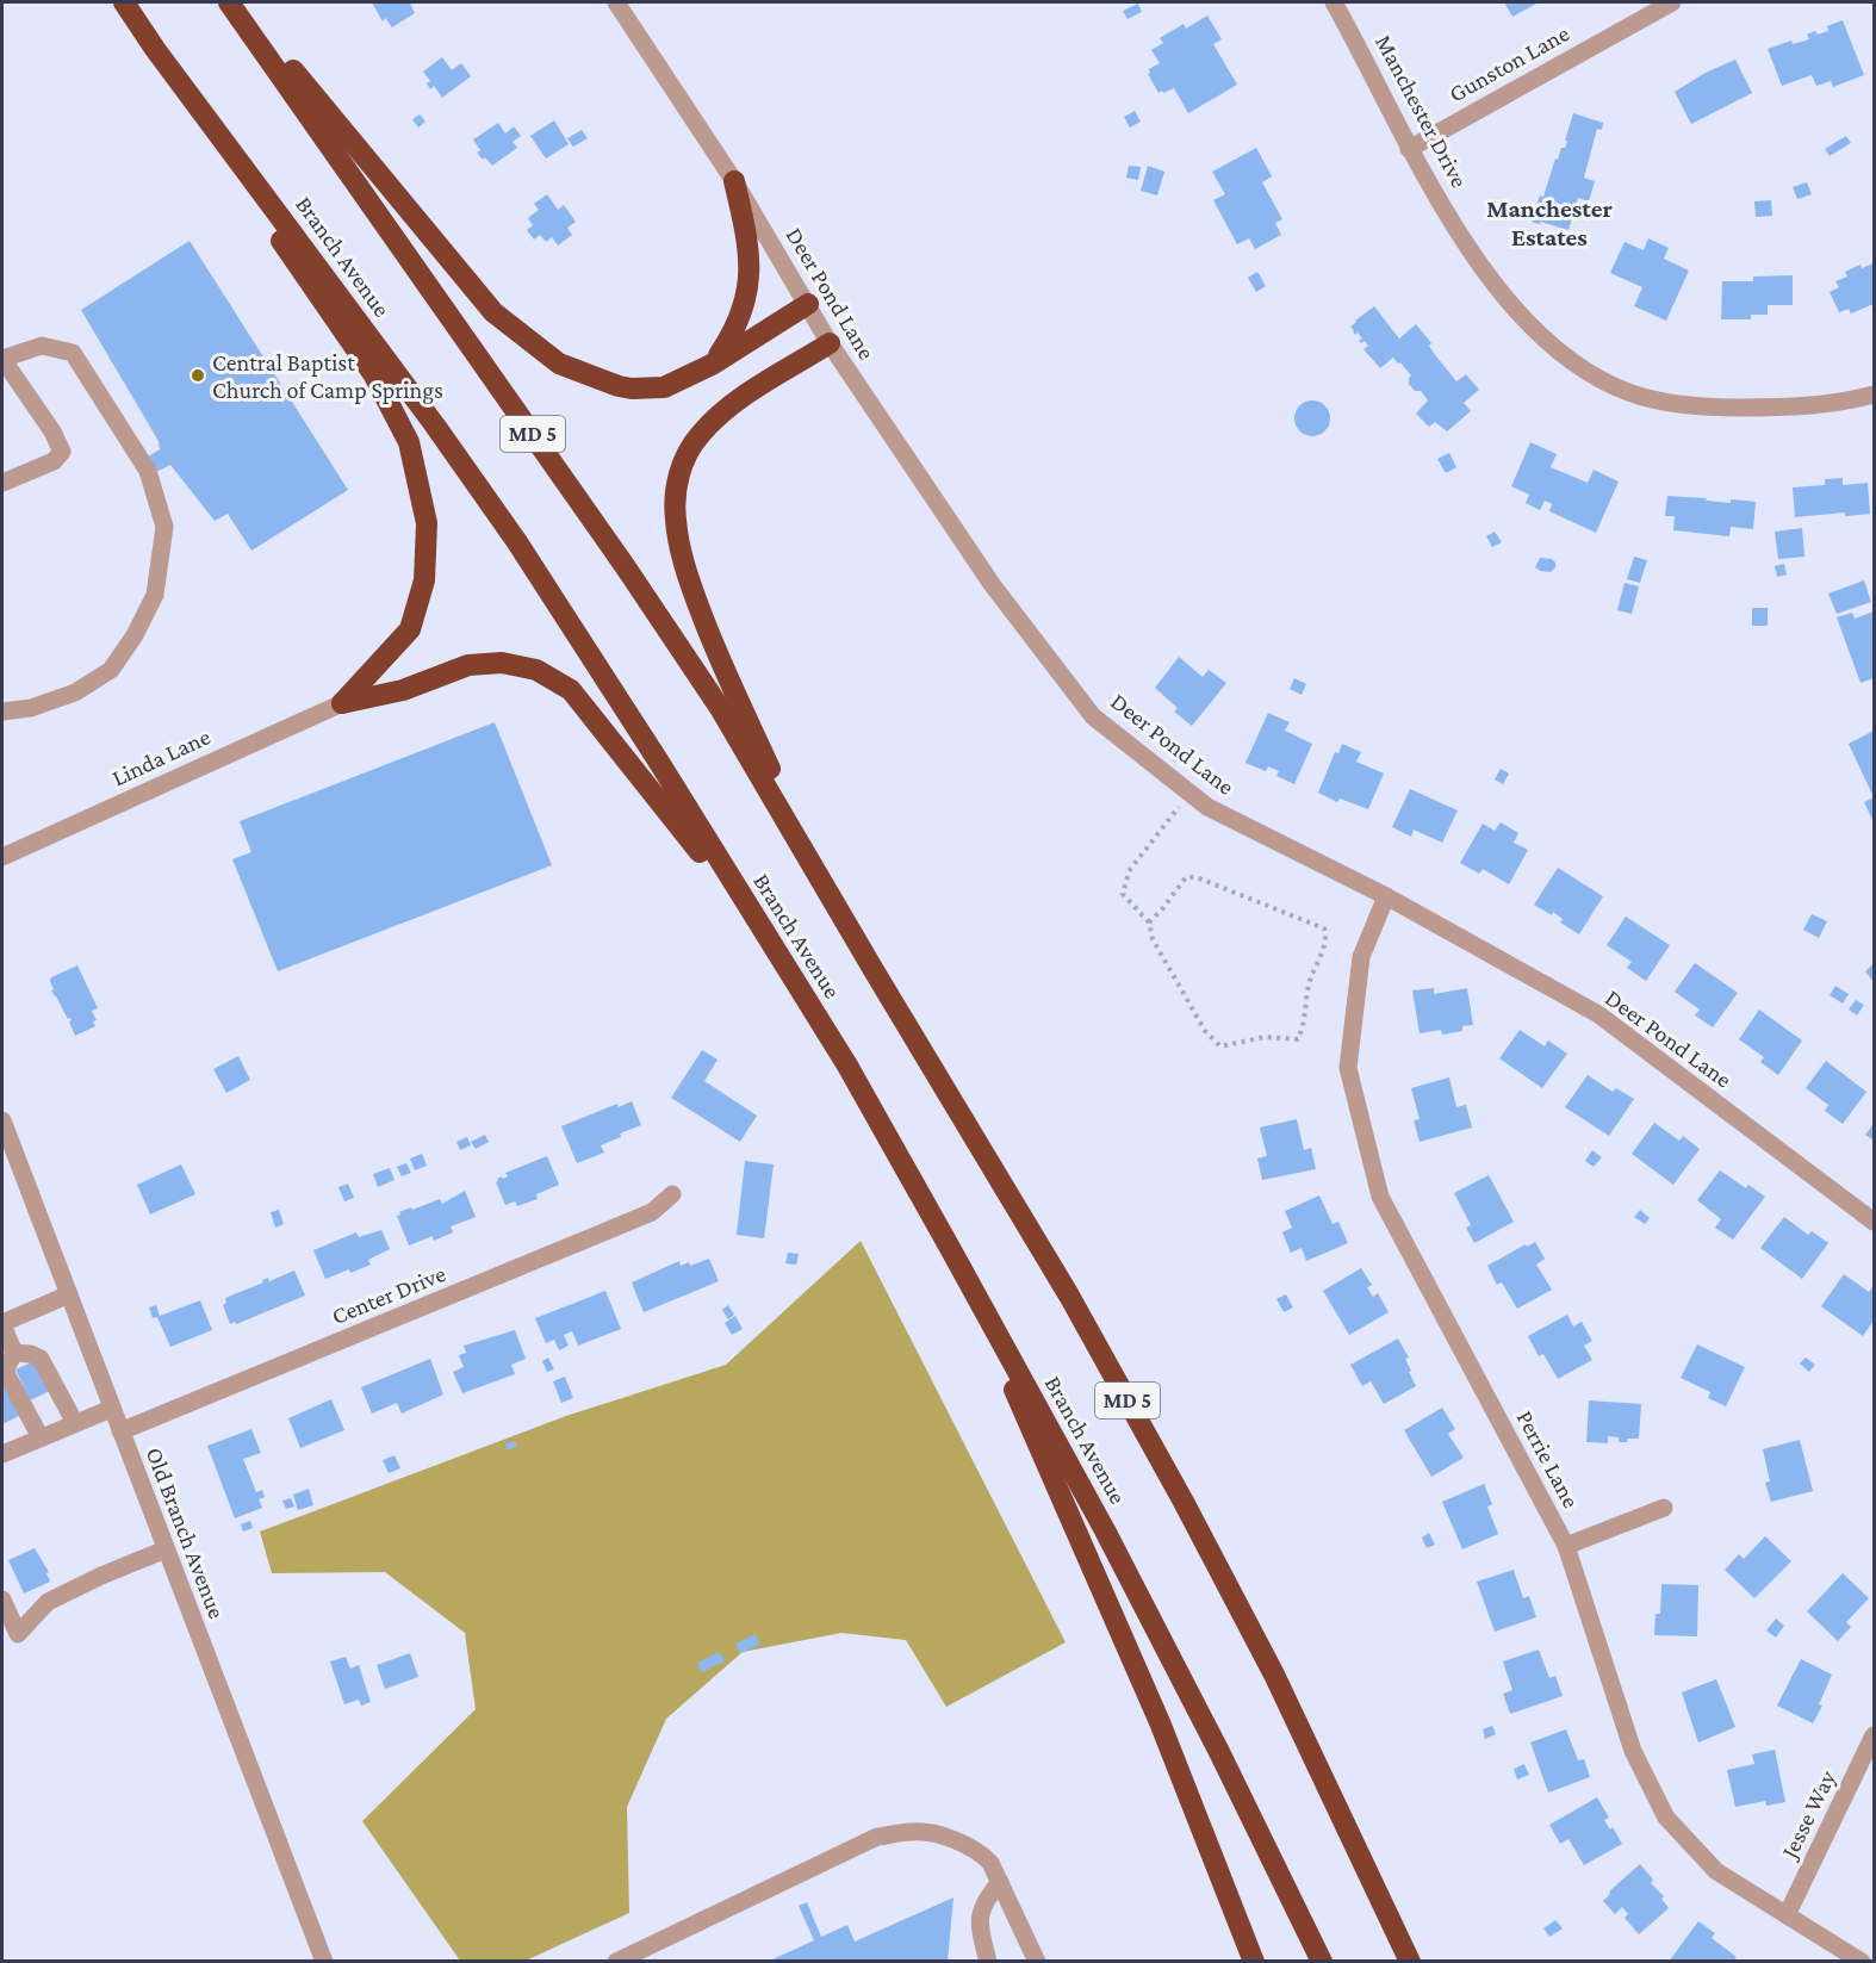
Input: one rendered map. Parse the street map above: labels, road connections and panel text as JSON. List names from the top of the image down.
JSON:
{
  "streets": {
    "highway": ["Branch Avenue", "MD 5"],
    "street": [
      "Gunston Lane",
      "Manchester Drive",
      "Deer Pond Lane",
      "Linda Lane",
      "Center Drive",
      "Perrie Lane",
      "Old Branch Avenue",
      "Jesse Way"
    ]
  },
  "crossings": [
    ["Gunston Lane", "Manchester Drive"],
    ["Deer Pond Lane", "Perrie Lane"],
    ["Center Drive", "Old Branch Avenue"],
    ["Perrie Lane", "Jesse Way"]
  ],
  "districts": ["Manchester Estates"],
  "places": ["Central Baptist Church of Camp Springs"]
}
